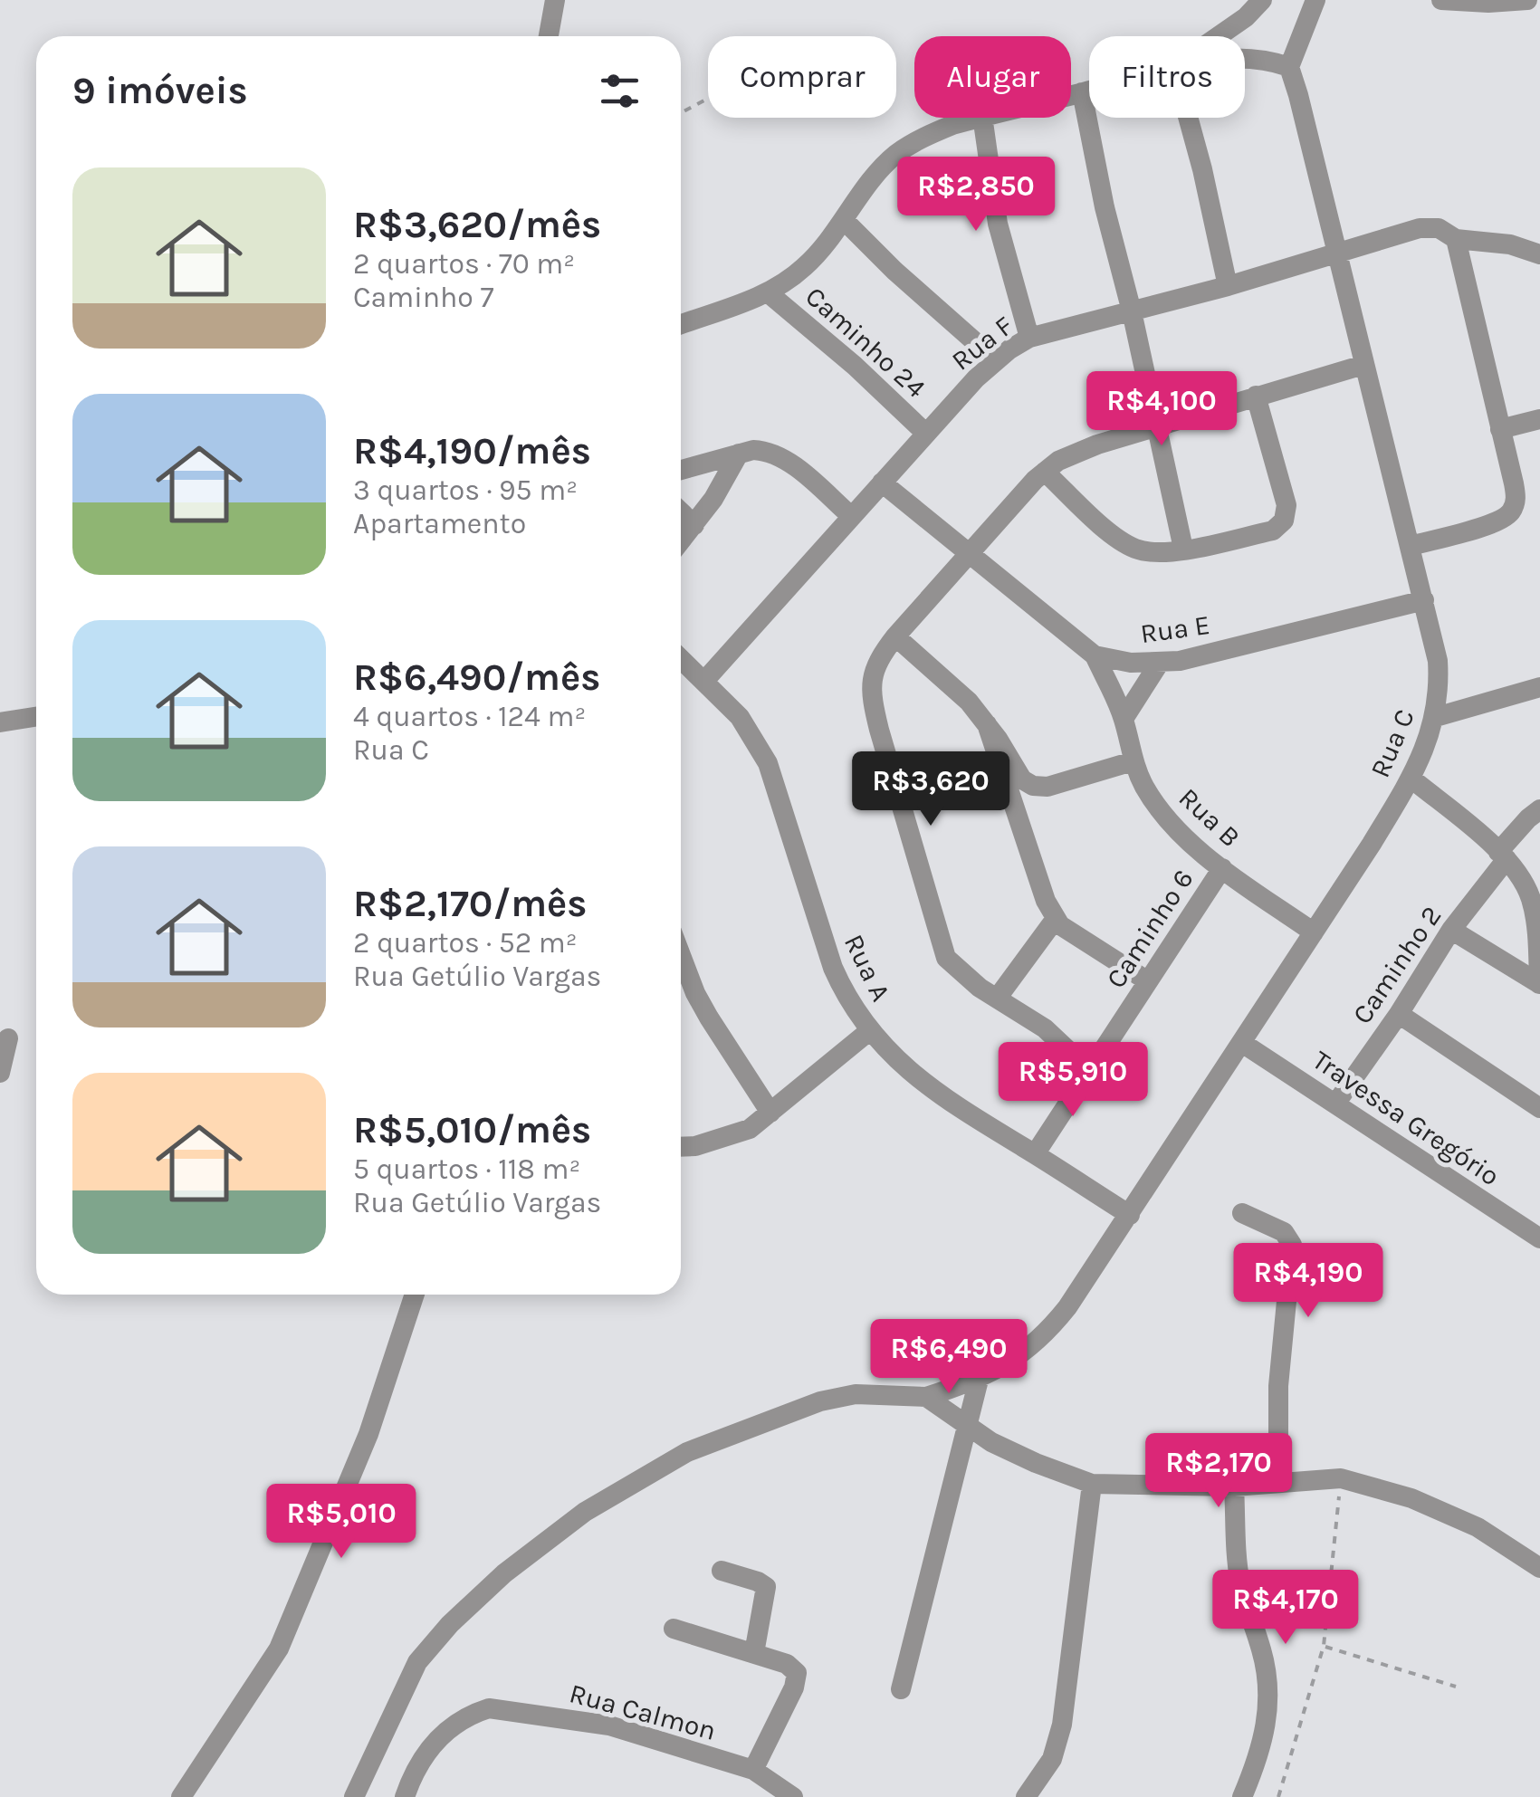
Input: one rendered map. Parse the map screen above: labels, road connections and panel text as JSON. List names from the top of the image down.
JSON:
{
  "streets": {
    "street": [
      "Caminho 24",
      "Rua F",
      "Rua E",
      "Rua C",
      "Rua B",
      "Caminho 6",
      "Caminho 2",
      "Rua A",
      "Travessa Gregório",
      "Rua Calmon"
    ]
  },
  "crossings": [
    ["Caminho 24", "Rua F"],
    ["Rua F", "Rua C"],
    ["Rua F", "Rua A"],
    ["Rua E", "Rua C"],
    ["Rua E", "Rua B"],
    ["Rua C", "Rua B"],
    ["Rua C", "Rua A"],
    ["Rua C", "Travessa Gregório"],
    ["Rua B", "Caminho 6"],
    ["Caminho 6", "Rua A"],
    ["Caminho 2", "Travessa Gregório"]
  ],
  "page": {
    "chip": ["Comprar", "Alugar", "Filtros"],
    "heading": "9 imóveis",
    "list": [
      {
        "name": "R$3,620/mês",
        "note": "2 quartos · 70 m² · Caminho 7"
      },
      {
        "name": "R$4,190/mês",
        "note": "3 quartos · 95 m² · Apartamento"
      },
      {
        "name": "R$6,490/mês",
        "note": "4 quartos · 124 m² · Rua C"
      },
      {
        "name": "R$2,170/mês",
        "note": "2 quartos · 52 m² · Rua Getúlio Vargas"
      },
      {
        "name": "R$5,010/mês",
        "note": "5 quartos · 118 m² · Rua Getúlio Vargas"
      }
    ],
    "price": [
      "R$2,850",
      "R$4,100",
      "R$3,620",
      "R$5,910",
      "R$4,190",
      "R$6,490",
      "R$2,170",
      "R$5,010",
      "R$4,170"
    ]
  }
}
